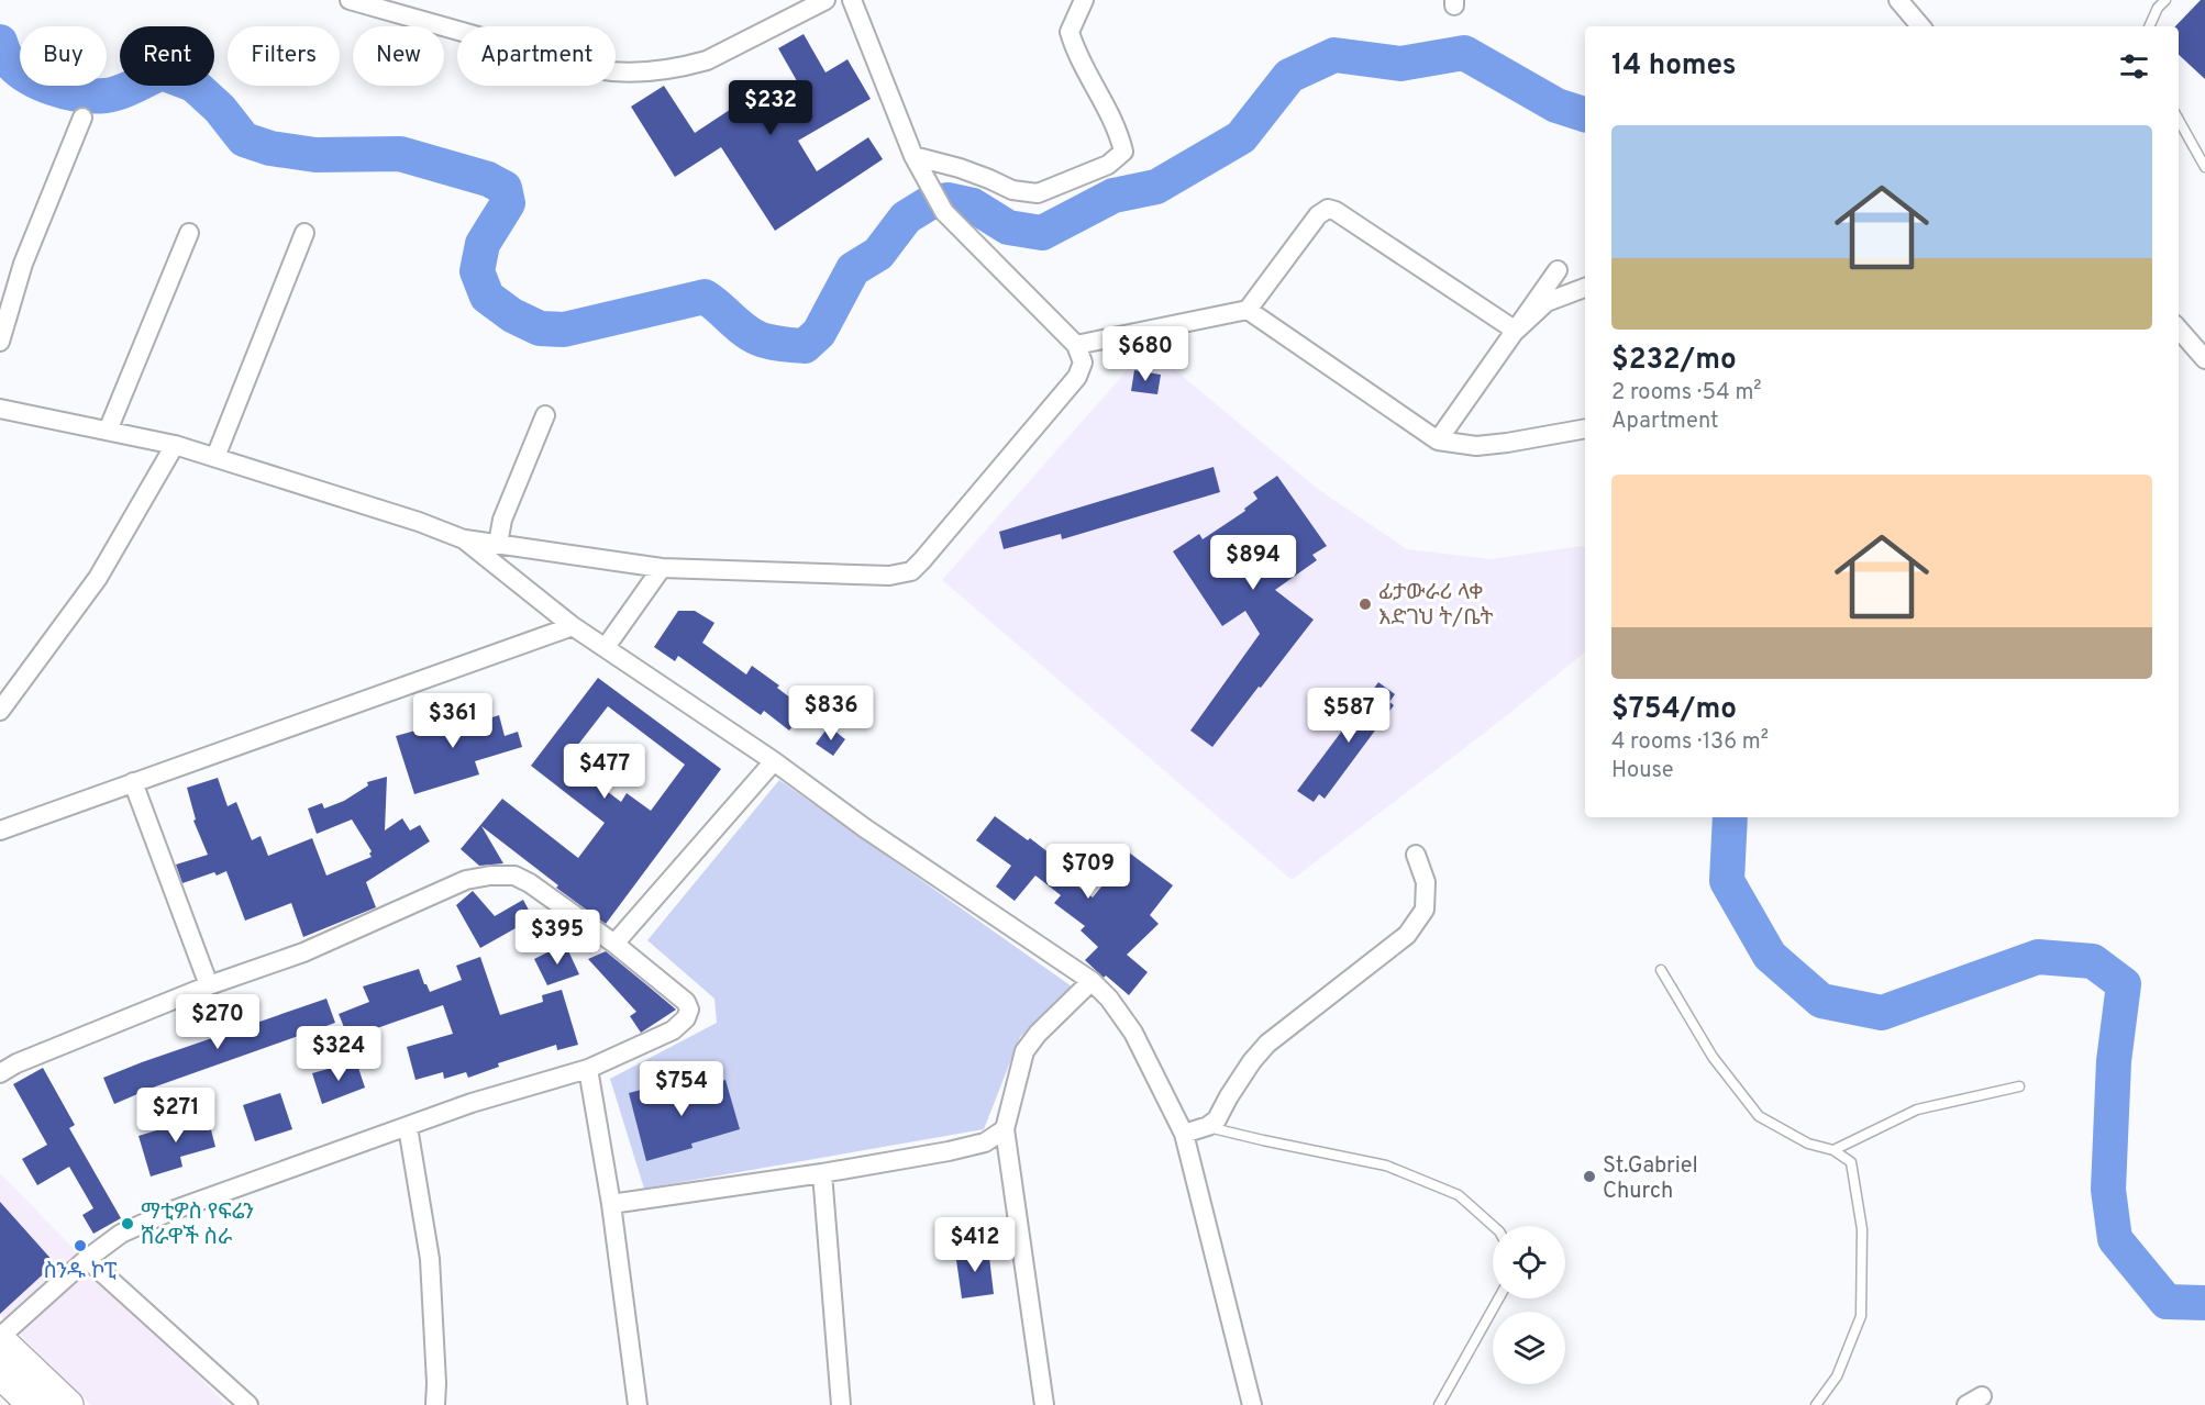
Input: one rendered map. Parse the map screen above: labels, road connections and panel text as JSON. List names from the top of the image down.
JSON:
{
  "places": [
    "ፊታውራሪ ላቀ እድገህ ት/ቤት",
    "St.Gabriel Church",
    "ማቲዎስ የፍሬን ሸራዋች ስራ",
    "ስንዱ ኮፒ"
  ],
  "page": {
    "chip": [
      "Buy",
      "Rent",
      "Filters",
      "New",
      "Apartment"
    ],
    "heading": "14 homes",
    "price": [
      "$232",
      "$680",
      "$894",
      "$836",
      "$587",
      "$361",
      "$477",
      "$709",
      "$395",
      "$270",
      "$324",
      "$754",
      "$271",
      "$412"
    ],
    "list": [
      {
        "name": "$232/mo",
        "note": "2 rooms · 54 m² · Apartment"
      },
      {
        "name": "$754/mo",
        "note": "4 rooms · 136 m² · House"
      }
    ]
  }
}
